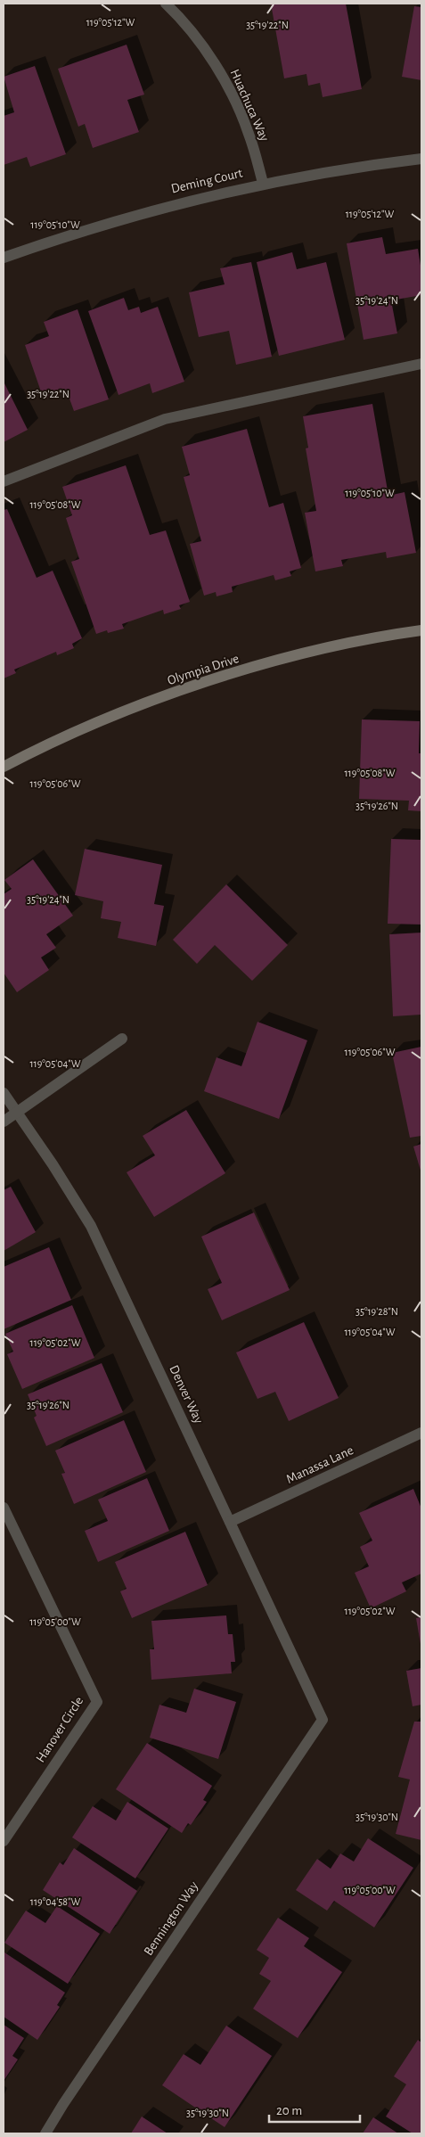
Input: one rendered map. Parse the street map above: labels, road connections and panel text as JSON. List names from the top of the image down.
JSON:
{
  "streets": {
    "street": [
      "Huachuca Way",
      "Deming Court",
      "Olympia Drive",
      "Denver Way",
      "Manassa Lane",
      "Hanover Circle",
      "Bennington Way"
    ]
  },
  "crossings": [
    ["Huachuca Way", "Deming Court"],
    ["Denver Way", "Manassa Lane"],
    ["Denver Way", "Bennington Way"]
  ],
  "scale_bar": "20 m",
  "coordinates": [
    "119°05'12\"W",
    "35°19'22\"N",
    "119°05'10\"W",
    "35°19'24\"N",
    "119°05'08\"W",
    "119°05'06\"W",
    "35°19'26\"N",
    "119°05'04\"W",
    "35°19'28\"N",
    "119°05'02\"W",
    "119°05'00\"W",
    "35°19'30\"N",
    "119°04'58\"W"
  ]
}
